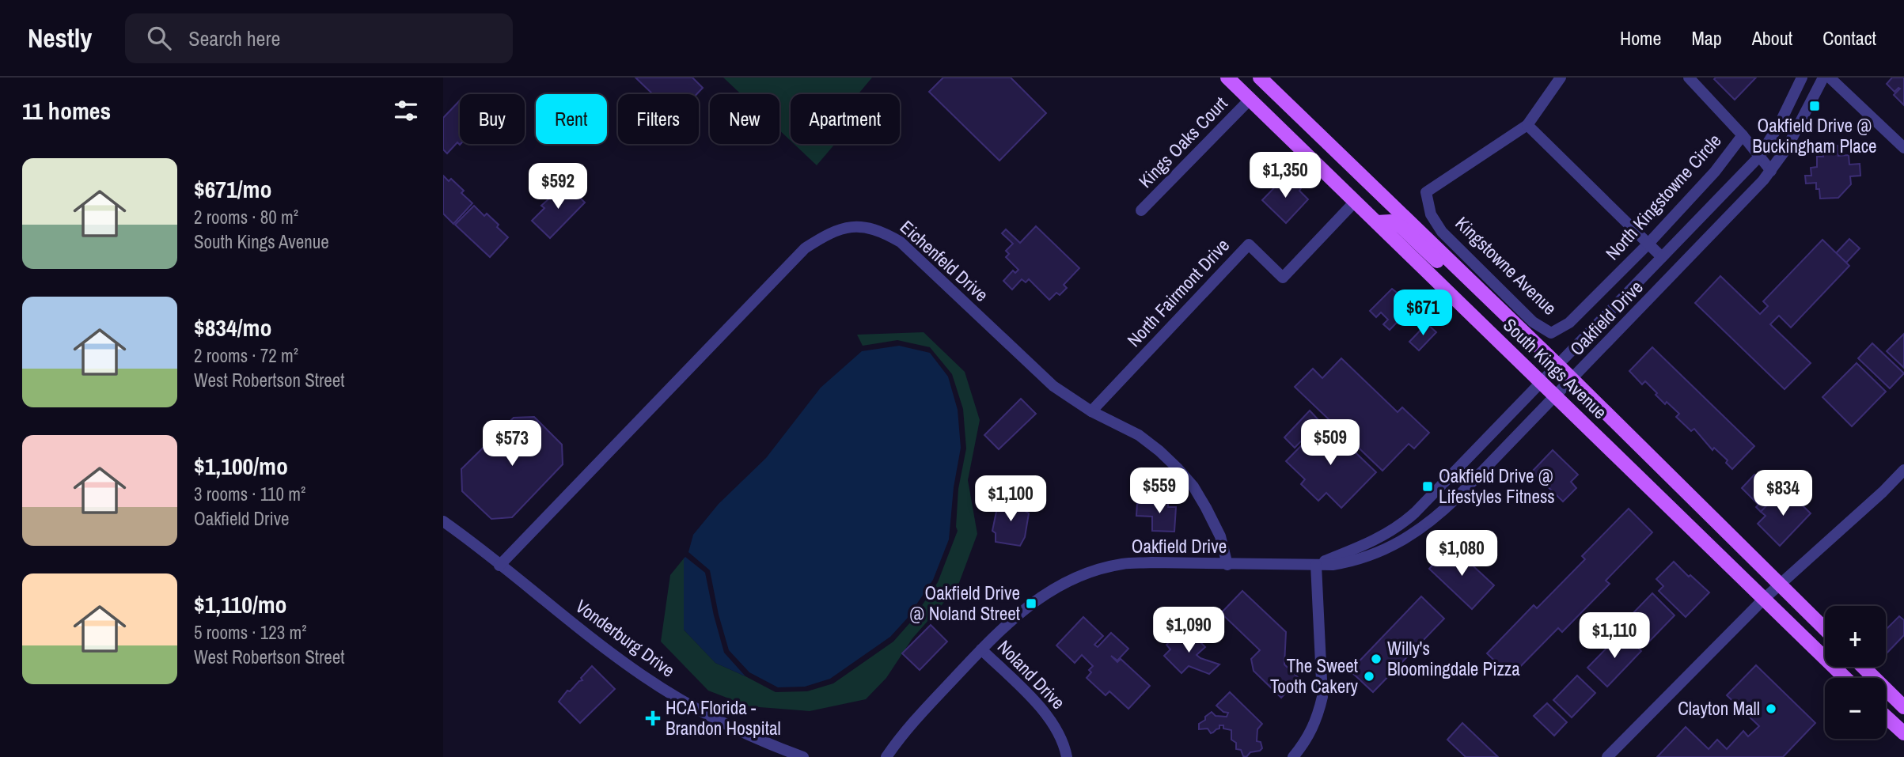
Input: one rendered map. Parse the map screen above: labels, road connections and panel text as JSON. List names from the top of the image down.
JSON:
{
  "streets": {
    "main road": ["South Kings Avenue"],
    "street": [
      "Kings Oaks Court",
      "North Kingstowne Circle",
      "Eichenfeld Drive",
      "Kingstowne Avenue",
      "North Fairmont Drive",
      "Oakfield Drive",
      "Vonderburg Drive",
      "Noland Drive"
    ]
  },
  "crossings": [
    ["Kings Oaks Court", "South Kings Avenue"],
    ["North Kingstowne Circle", "Kingstowne Avenue"],
    ["Eichenfeld Drive", "North Fairmont Drive"],
    ["Eichenfeld Drive", "Oakfield Drive"],
    ["Eichenfeld Drive", "Vonderburg Drive"],
    ["North Fairmont Drive", "South Kings Avenue"],
    ["Oakfield Drive", "South Kings Avenue"],
    ["Oakfield Drive", "Noland Drive"]
  ],
  "places": {
    "transit": ["Oakfield Drive @ Buckingham Place", "Oakfield Drive @ Lifestyles Fitness", "Oakfield Drive @ Noland Street"],
    "other": ["Willy's Bloomingdale Pizza", "The Sweet Tooth Cakery", "Clayton Mall"],
    "health": ["HCA Florida - Brandon Hospital"]
  },
  "page": {
    "header": "Nestly",
    "search": "Search here",
    "nav": [
      "Home",
      "Map",
      "About",
      "Contact"
    ],
    "heading": "11 homes",
    "chip": [
      "Buy",
      "Rent",
      "Filters",
      "New",
      "Apartment"
    ],
    "list": [
      {
        "name": "$671/mo",
        "note": "2 rooms · 80 m² · South Kings Avenue"
      },
      {
        "name": "$834/mo",
        "note": "2 rooms · 72 m² · West Robertson Street"
      },
      {
        "name": "$1,100/mo",
        "note": "3 rooms · 110 m² · Oakfield Drive"
      },
      {
        "name": "$1,110/mo",
        "note": "5 rooms · 123 m² · West Robertson Street"
      }
    ],
    "price": [
      "$1,350",
      "$592",
      "$671",
      "$509",
      "$573",
      "$559",
      "$834",
      "$1,100",
      "$1,080",
      "$1,090",
      "$1,110"
    ],
    "map_buttons": ["+", "−"]
  }
}
